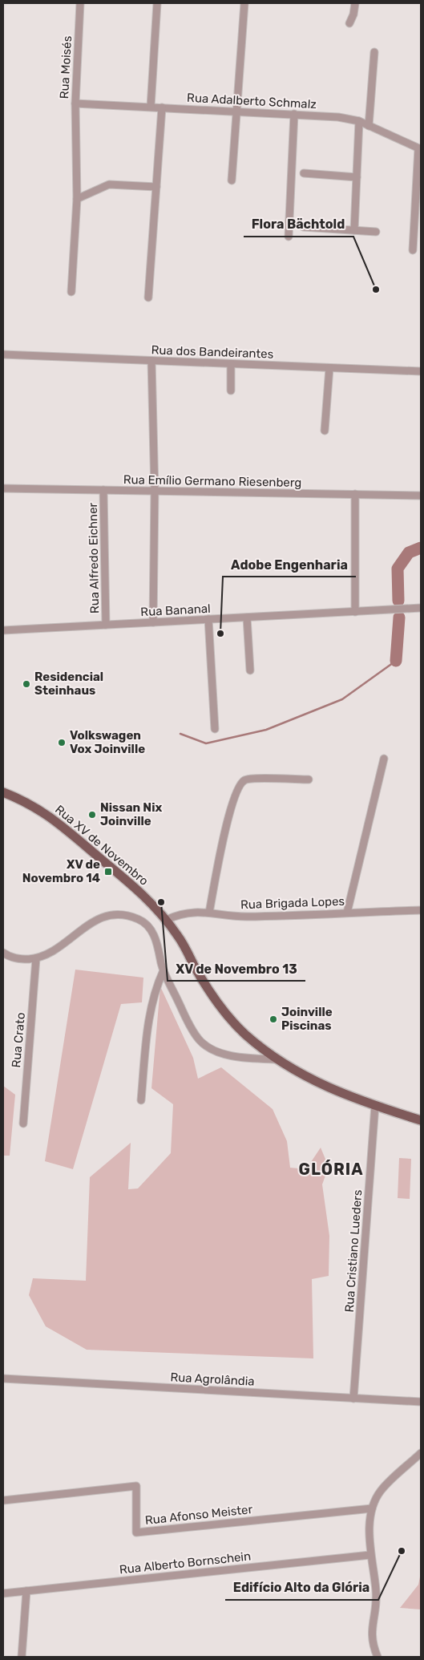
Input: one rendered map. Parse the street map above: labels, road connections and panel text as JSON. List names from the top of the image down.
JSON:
{
  "streets": {
    "main road": ["Rua XV de Novembro"],
    "street": [
      "Rua Moisés",
      "Rua Adalberto Schmalz",
      "Rua dos Bandeirantes",
      "Rua Emílio Germano Riesenberg",
      "Rua Alfredo Eichner",
      "Rua Bananal",
      "Rua Brigada Lopes",
      "Rua Crato",
      "Rua Cristiano Lueders",
      "Rua Agrolândia",
      "Rua Afonso Meister",
      "Rua Alberto Bornschein"
    ]
  },
  "crossings": [
    ["Rua Moisés", "Rua Adalberto Schmalz"],
    ["Rua Emílio Germano Riesenberg", "Rua Alfredo Eichner"],
    ["Rua Alfredo Eichner", "Rua Bananal"],
    ["Rua XV de Novembro", "Rua Brigada Lopes"],
    ["Rua XV de Novembro", "Rua Cristiano Lueders"],
    ["Rua Cristiano Lueders", "Rua Agrolândia"]
  ],
  "districts": ["GLÓRIA"],
  "places": {
    "other": [
      "Flora Bächtold",
      "Adobe Engenharia",
      "Residencial Steinhaus",
      "Volkswagen Vox Joinville",
      "Nissan Nix Joinville",
      "XV de Novembro 13",
      "Joinville Piscinas",
      "Edifício Alto da Glória"
    ],
    "transit": ["XV de Novembro 14"]
  }
}
